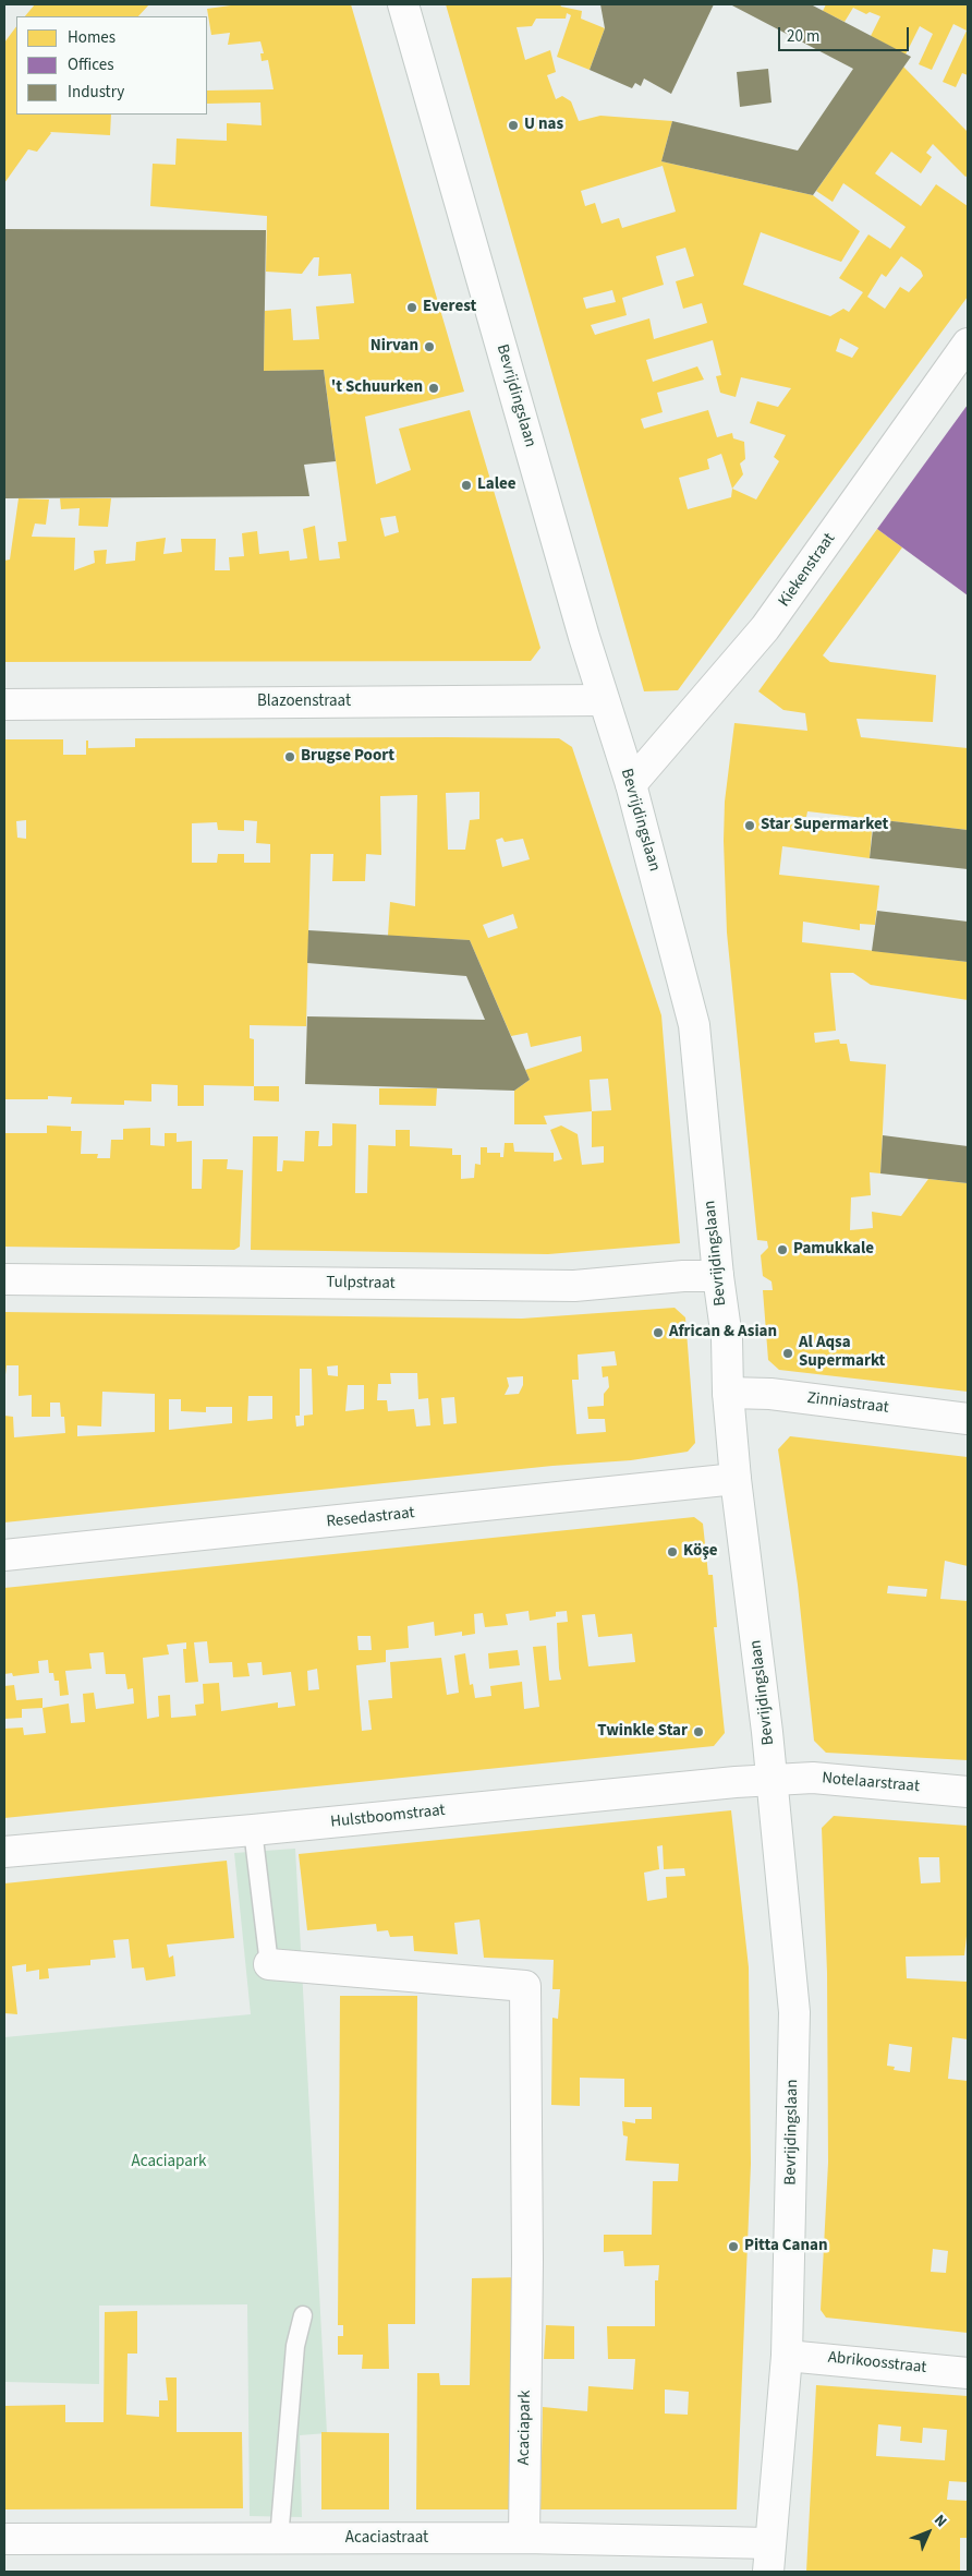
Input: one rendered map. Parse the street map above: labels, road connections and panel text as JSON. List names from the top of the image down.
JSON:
{
  "streets": {
    "street": [
      "Bevrijdingslaan",
      "Kiekenstraat",
      "Blazoenstraat",
      "Tulpstraat",
      "Zinniastraat",
      "Resedastraat",
      "Notelaarstraat",
      "Hulstboomstraat",
      "Abrikoosstraat",
      "Acaciapark",
      "Acaciastraat"
    ]
  },
  "crossings": [
    ["Bevrijdingslaan", "Kiekenstraat"],
    ["Bevrijdingslaan", "Blazoenstraat"],
    ["Bevrijdingslaan", "Tulpstraat"],
    ["Bevrijdingslaan", "Zinniastraat"],
    ["Bevrijdingslaan", "Resedastraat"],
    ["Bevrijdingslaan", "Notelaarstraat"],
    ["Bevrijdingslaan", "Hulstboomstraat"],
    ["Bevrijdingslaan", "Abrikoosstraat"],
    ["Bevrijdingslaan", "Acaciastraat"],
    ["Notelaarstraat", "Hulstboomstraat"],
    ["Acaciapark", "Acaciastraat"]
  ],
  "parks": ["Acaciapark"],
  "places": [
    "U nas",
    "Everest",
    "Nirvan",
    "'t Schuurken",
    "Lalee",
    "Brugse Poort",
    "Star Supermarket",
    "Pamukkale",
    "African & Asian",
    "Al Aqsa Supermarkt",
    "Köşe",
    "Twinkle Star",
    "Pitta Canan"
  ],
  "legend": ["Homes", "Offices", "Industry"],
  "scale_bar": "20 m",
  "north": "top right"
}
